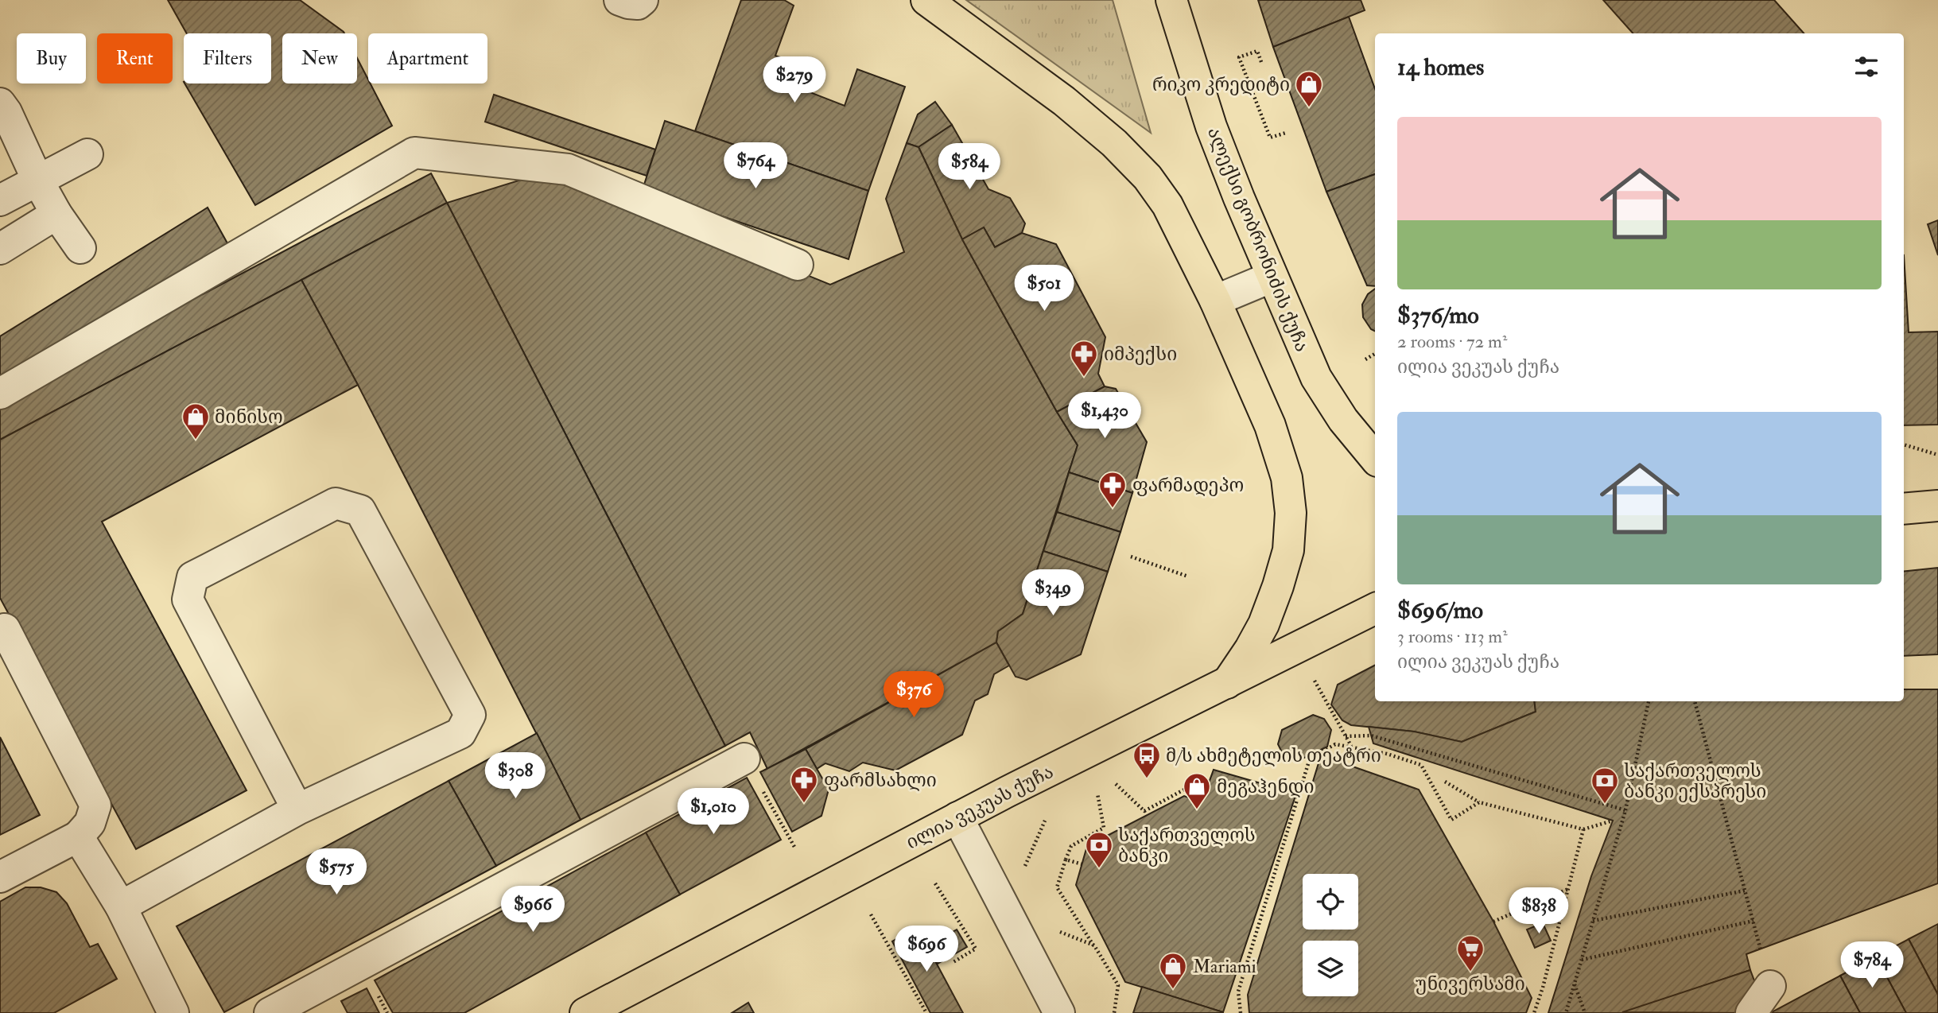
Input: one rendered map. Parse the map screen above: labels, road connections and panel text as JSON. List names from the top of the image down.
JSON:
{
  "streets": {
    "main road": ["ალექსი გობრონიძის ქუჩა", "ილია ვეკუას ქუჩა"]
  },
  "places": {
    "shop": [
      "რიკო კრედიტი",
      "მინისო",
      "მეგაჰენდი",
      "Mariami"
    ],
    "pharmacy": ["იმპექსი", "ფარმადეპო", "ფარმსახლი"],
    "bus stop": ["მ/ს ახმეტელის თეატრი"],
    "bank": ["საქართველოს ბანკი ექსპრესი", "საქართველოს ბანკი"],
    "supermarket": ["უნივერსამი"]
  },
  "page": {
    "chip": [
      "Buy",
      "Rent",
      "Filters",
      "New",
      "Apartment"
    ],
    "heading": "14 homes",
    "price": [
      "$279",
      "$764",
      "$584",
      "$501",
      "$1,430",
      "$349",
      "$376",
      "$308",
      "$1,010",
      "$575",
      "$966",
      "$838",
      "$696",
      "$784"
    ],
    "list": [
      {
        "name": "$376/mo",
        "note": "2 rooms · 72 m² · ილია ვეკუას ქუჩა"
      },
      {
        "name": "$696/mo",
        "note": "3 rooms · 113 m² · ილია ვეკუას ქუჩა"
      }
    ]
  }
}
